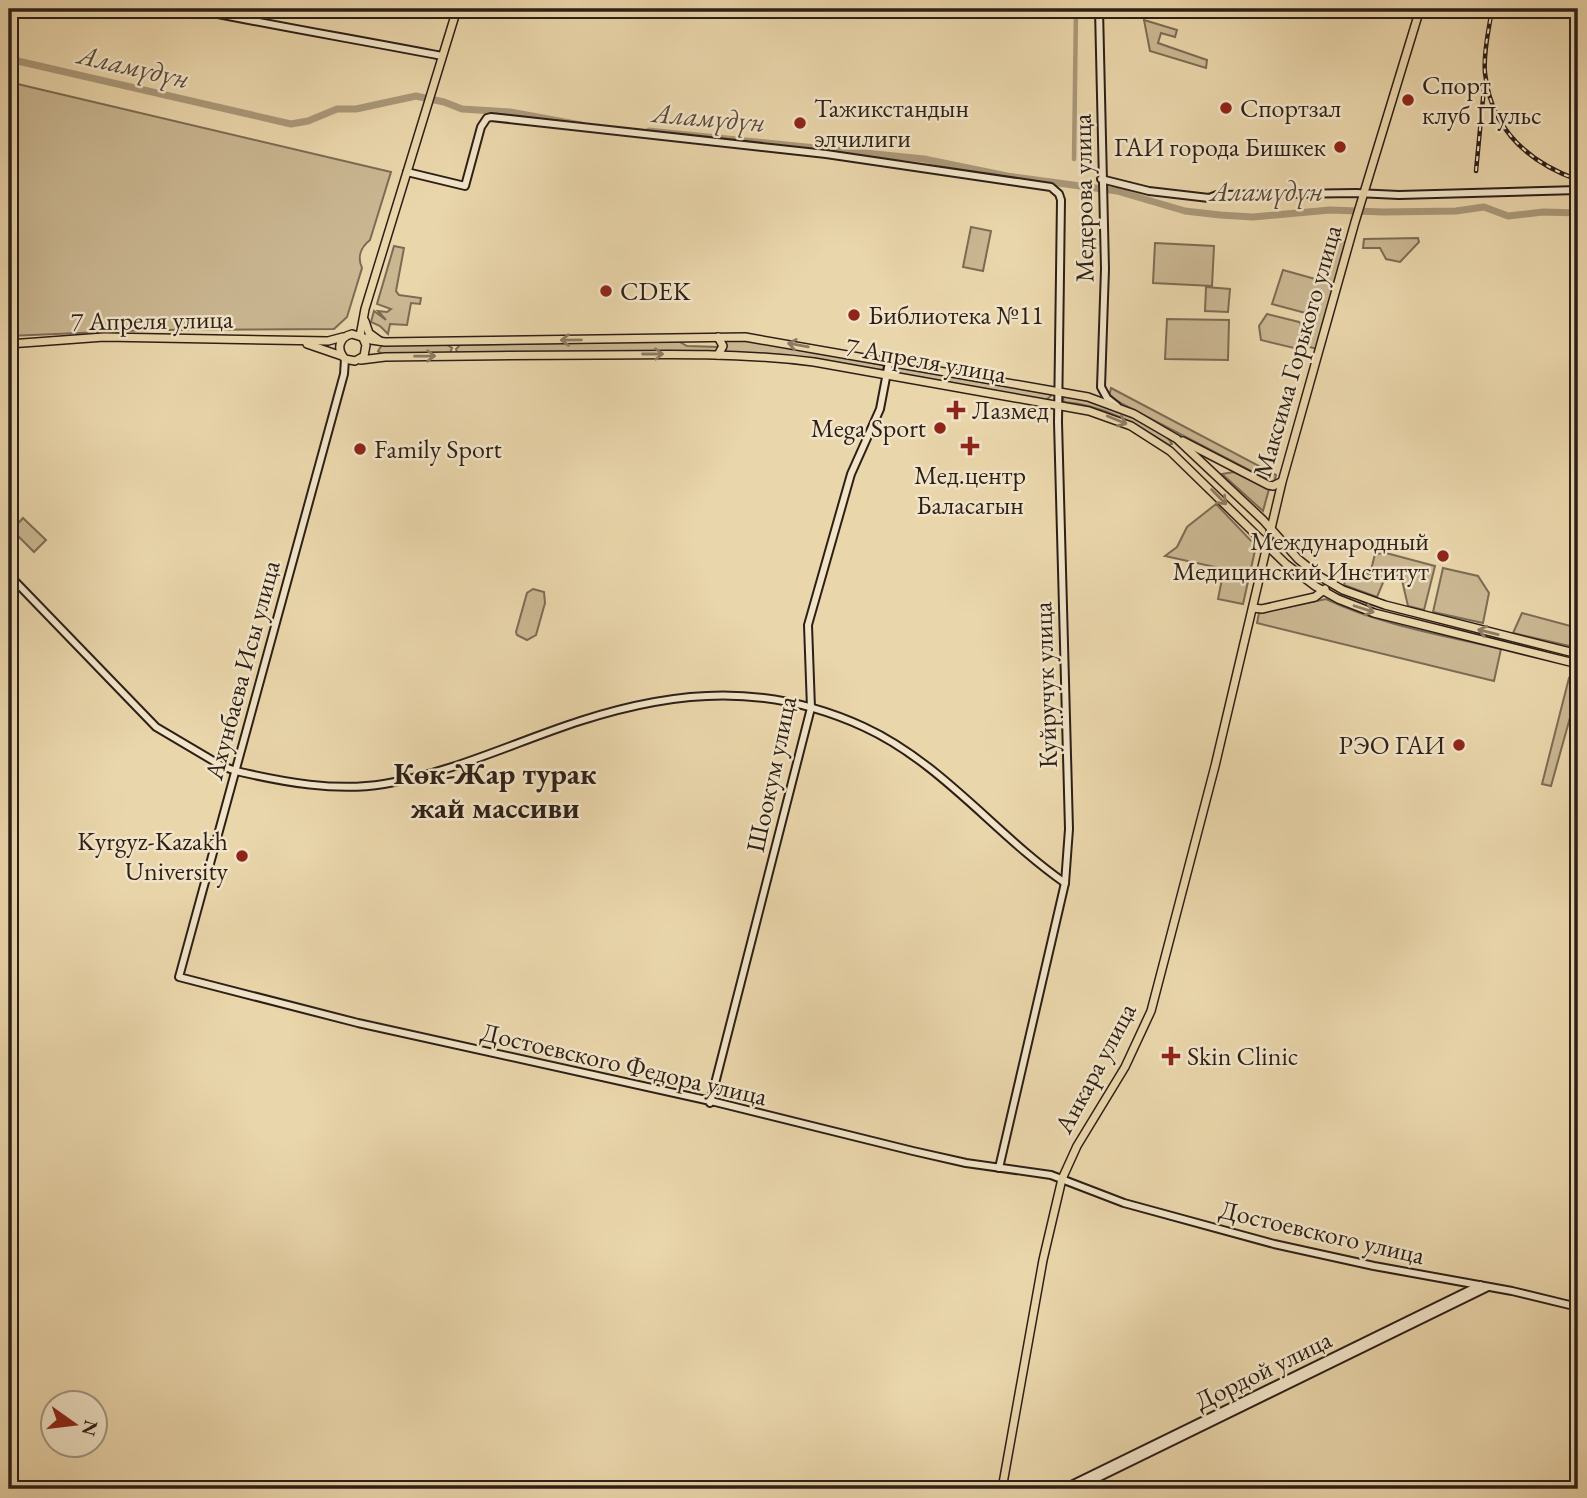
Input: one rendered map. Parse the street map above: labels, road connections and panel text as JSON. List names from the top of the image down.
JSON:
{
  "streets": {
    "main road": ["7 Апреля улица", "Максима Горького улица", "Анкара улица"],
    "street": [
      "Медерова улица",
      "Ахунбаева Исы улица",
      "Куйручук улица",
      "Шоокум улица",
      "Достоевского Федора улица",
      "Достоевского улица",
      "Дордой улица"
    ]
  },
  "crossings": [
    ["7 Апреля улица", "Максима Горького улица"],
    ["7 Апреля улица", "Ахунбаева Исы улица"],
    ["7 Апреля улица", "Куйручук улица"],
    ["7 Апреля улица", "Шоокум улица"],
    ["7 Апреля улица", "Анкара улица"],
    ["Максима Горького улица", "Анкара улица"],
    ["Ахунбаева Исы улица", "Достоевского Федора улица"],
    ["Куйручук улица", "Достоевского Федора улица"],
    ["Шоокум улица", "Достоевского Федора улица"],
    ["Достоевского Федора улица", "Анкара улица"],
    ["Достоевского Федора улица", "Достоевского улица"],
    ["Анкара улица", "Достоевского улица"],
    ["Достоевского улица", "Дордой улица"]
  ],
  "districts": ["Көк-Жар турак жай массиви"],
  "water": ["Аламүдүн"],
  "places": {
    "other": [
      "Спорт клуб Пульс",
      "Спортзал",
      "Тажикстандын элчилиги",
      "ГАИ города Бишкек",
      "CDEK",
      "Библиотека №11",
      "Mega Sport",
      "Family Sport",
      "Международный Медицинский Институт",
      "РЭО ГАИ",
      "Kyrgyz-Kazakh University"
    ],
    "health": ["Лазмед", "Мед.центр Баласагын", "Skin Clinic"]
  },
  "north": "right"
}
